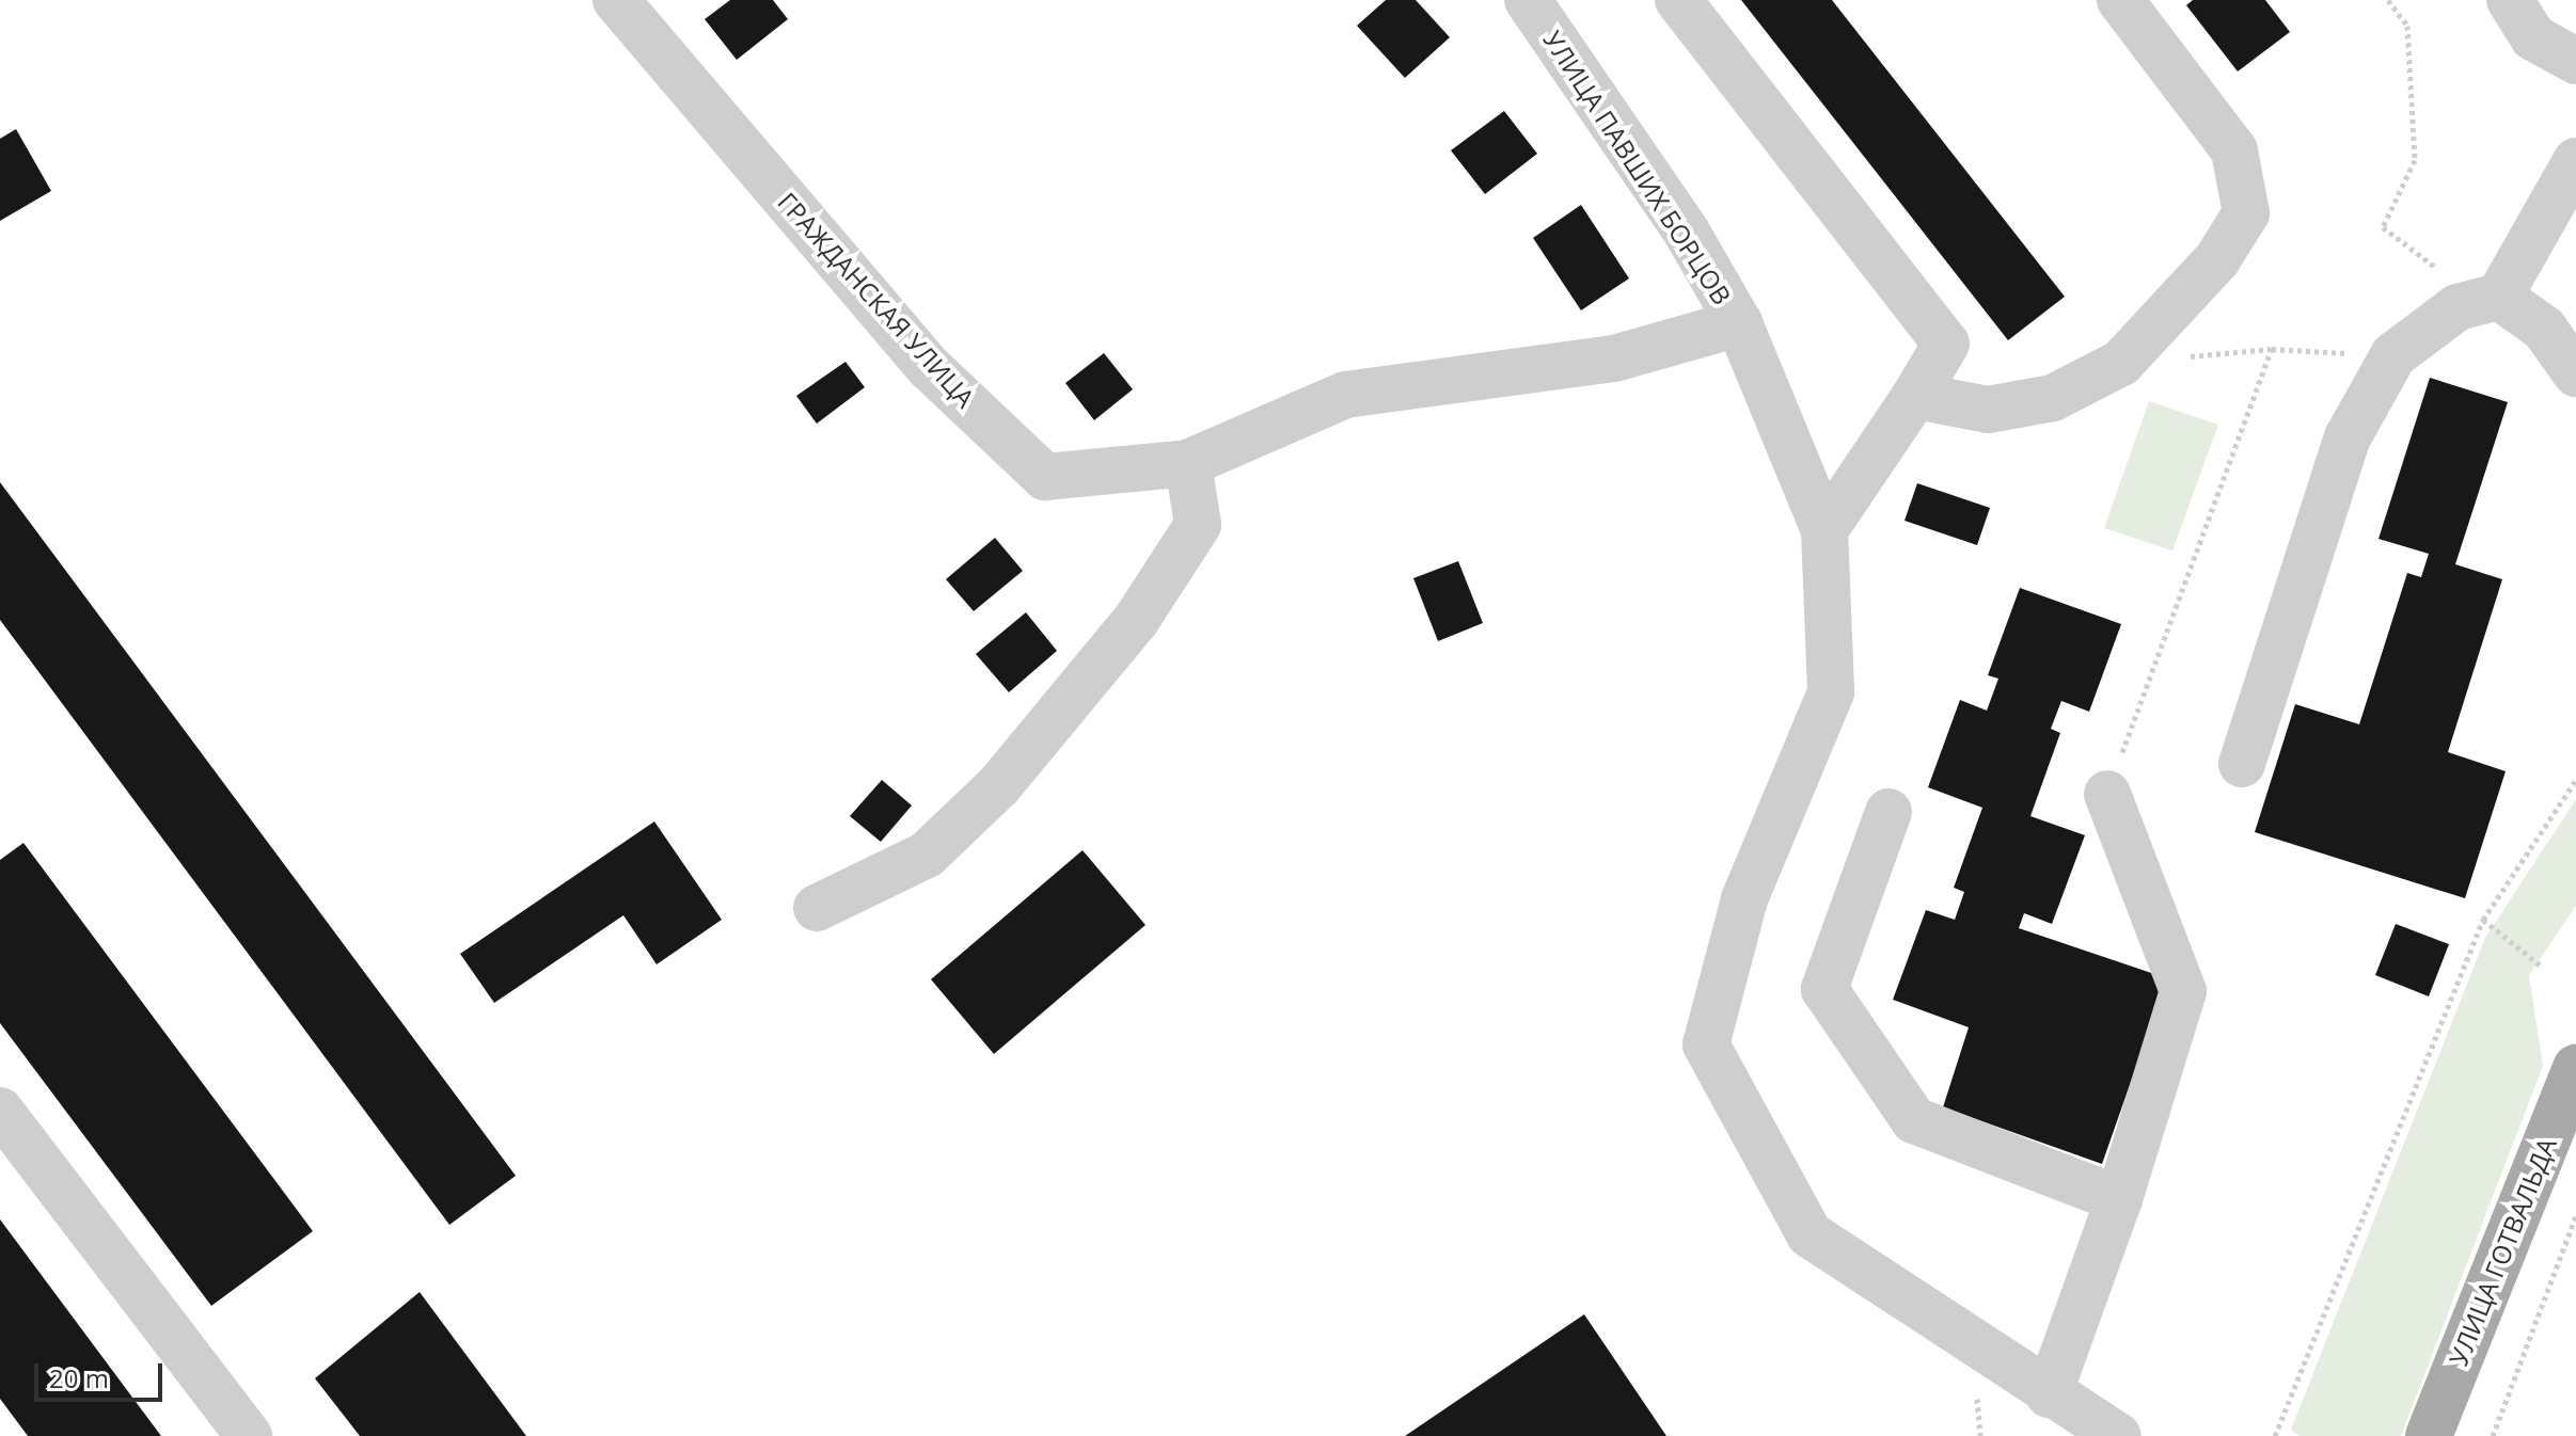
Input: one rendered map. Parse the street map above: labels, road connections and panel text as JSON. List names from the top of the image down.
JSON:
{
  "streets": {
    "main road": ["УЛИЦА ГОТВАЛЬДА"],
    "street": ["УЛИЦА ПАВШИХ БОРЦОВ", "ГРАЖДАНСКАЯ УЛИЦА"]
  },
  "crossings": [
    ["УЛИЦА ПАВШИХ БОРЦОВ", "ГРАЖДАНСКАЯ УЛИЦА"]
  ],
  "scale_bar": "20 m"
}
